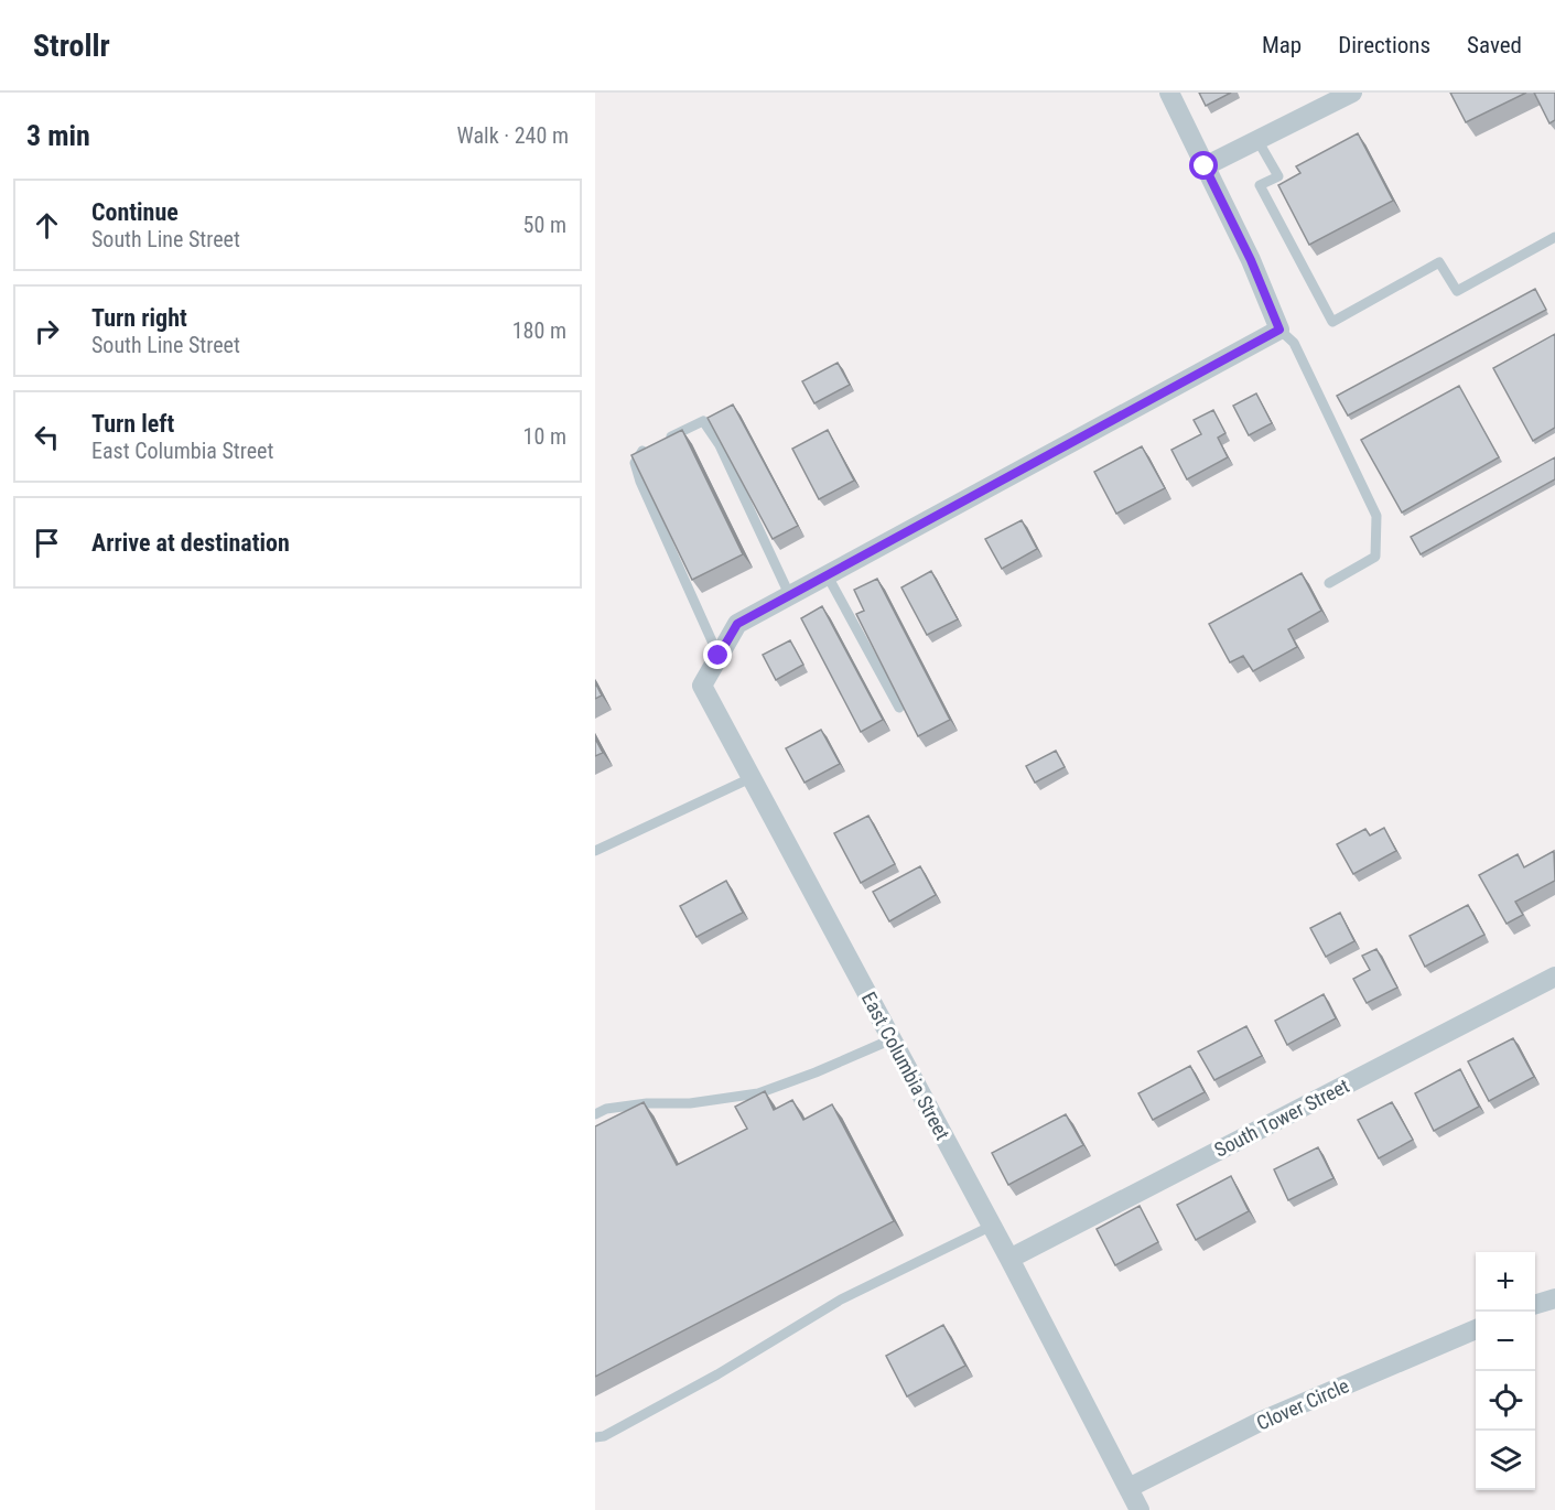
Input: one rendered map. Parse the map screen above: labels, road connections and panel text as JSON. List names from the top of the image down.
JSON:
{
  "streets": {
    "street": ["East Columbia Street", "South Tower Street", "Clover Circle"]
  },
  "crossings": [
    ["East Columbia Street", "South Tower Street"],
    ["East Columbia Street", "Clover Circle"]
  ],
  "page": {
    "header": "Strollr",
    "nav": ["Map", "Directions", "Saved"],
    "heading": ["3 min", "Walk · 240 m"],
    "list": [
      ["Continue", "South Line Street", "50 m"],
      ["Turn right", "South Line Street", "180 m"],
      ["Turn left", "East Columbia Street", "10 m"],
      "Arrive at destination"
    ],
    "map_buttons": ["+", "−"]
  }
}
